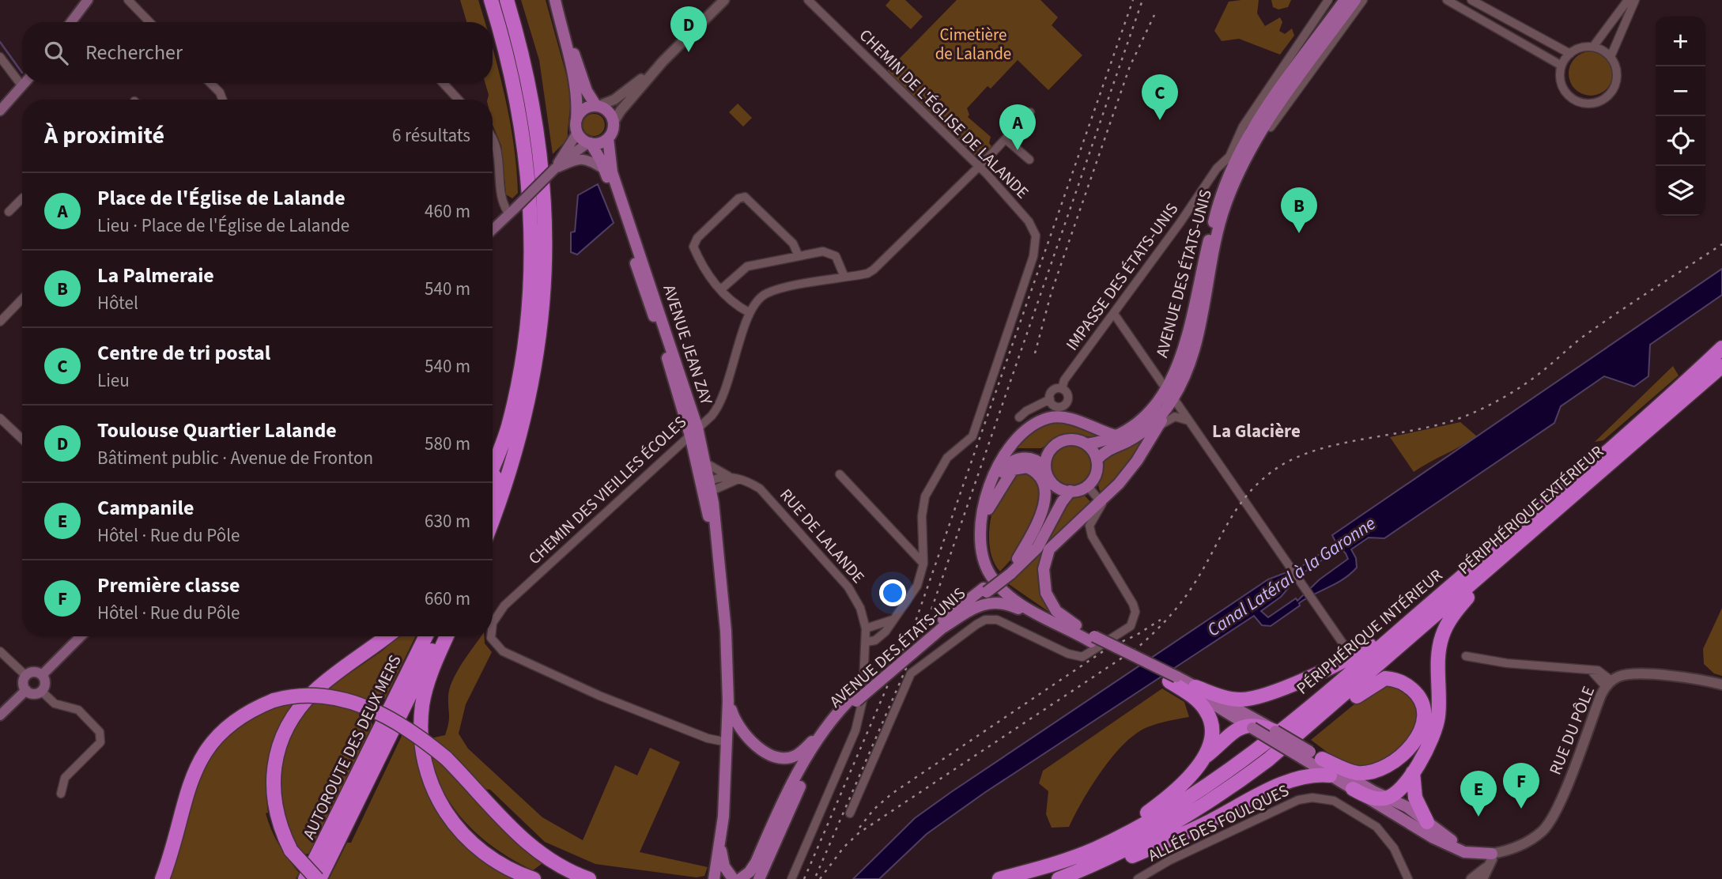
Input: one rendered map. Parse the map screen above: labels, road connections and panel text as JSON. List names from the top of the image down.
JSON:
{
  "streets": {
    "highway": ["PÉRIPHÉRIQUE EXTÉRIEUR", "PÉRIPHÉRIQUE INTÉRIEUR", "AUTOROUTE DES DEUX MERS"],
    "main road": ["AVENUE DES ÉTATS-UNIS", "AVENUE JEAN ZAY"],
    "street": [
      "CHEMIN DE L'ÉGLISE DE LALANDE",
      "IMPASSE DES ÉTATS-UNIS",
      "CHEMIN DES VIEILLES ÉCOLES",
      "RUE DE LALANDE",
      "RUE DU PÔLE",
      "ALLÉE DES FOULQUES"
    ]
  },
  "crossings": [
    ["CHEMIN DE L'ÉGLISE DE LALANDE", "CHEMIN DES VIEILLES ÉCOLES"],
    ["CHEMIN DE L'ÉGLISE DE LALANDE", "RUE DE LALANDE"],
    ["AVENUE DES ÉTATS-UNIS", "AVENUE JEAN ZAY"],
    ["AVENUE JEAN ZAY", "CHEMIN DES VIEILLES ÉCOLES"],
    ["AVENUE JEAN ZAY", "RUE DE LALANDE"]
  ],
  "districts": ["La Glacière"],
  "water": ["Canal Latéral à la Garonne"],
  "parks": ["Cimetière de Lalande"],
  "page": {
    "pins": [
      "D",
      "C",
      "A",
      "B",
      "F",
      "E"
    ],
    "map_buttons": ["+", "−"],
    "search": "Rechercher",
    "heading": ["À proximité", "6 résultats"],
    "list": [
      {
        "mark": "A",
        "name": "Place de l'Église de Lalande",
        "note": "Lieu · Place de l'Église de Lalande",
        "value": "460 m"
      },
      {
        "mark": "B",
        "name": "La Palmeraie",
        "note": "Hôtel",
        "value": "540 m"
      },
      {
        "mark": "C",
        "name": "Centre de tri postal",
        "note": "Lieu",
        "value": "540 m"
      },
      {
        "mark": "D",
        "name": "Toulouse Quartier Lalande",
        "note": "Bâtiment public · Avenue de Fronton",
        "value": "580 m"
      },
      {
        "mark": "E",
        "name": "Campanile",
        "note": "Hôtel · Rue du Pôle",
        "value": "630 m"
      },
      {
        "mark": "F",
        "name": "Première classe",
        "note": "Hôtel · Rue du Pôle",
        "value": "660 m"
      }
    ]
  }
}
